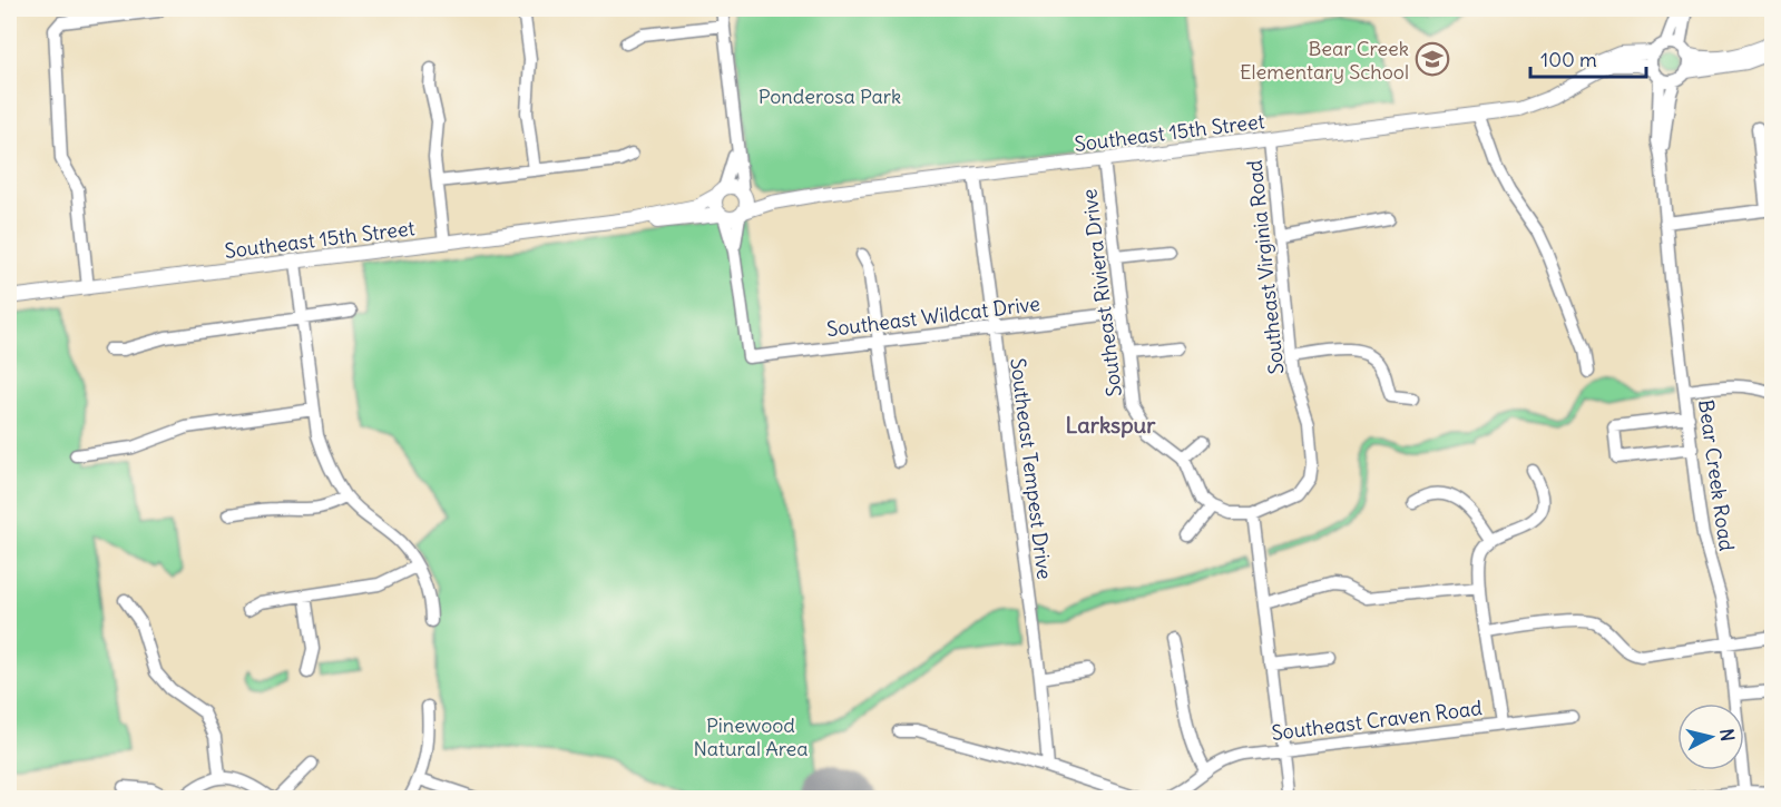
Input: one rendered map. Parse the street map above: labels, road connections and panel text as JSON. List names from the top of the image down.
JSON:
{
  "streets": {
    "main road": ["Southeast 15th Street"],
    "street": [
      "Southeast Virginia Road",
      "Southeast Riviera Drive",
      "Southeast Wildcat Drive",
      "Southeast Tempest Drive",
      "Bear Creek Road",
      "Southeast Craven Road"
    ]
  },
  "crossings": [
    ["Southeast 15th Street", "Southeast Virginia Road"],
    ["Southeast 15th Street", "Southeast Riviera Drive"],
    ["Southeast 15th Street", "Southeast Tempest Drive"],
    ["Southeast 15th Street", "Bear Creek Road"],
    ["Southeast Riviera Drive", "Southeast Wildcat Drive"],
    ["Southeast Wildcat Drive", "Southeast Tempest Drive"],
    ["Southeast Tempest Drive", "Southeast Craven Road"]
  ],
  "districts": ["Larkspur"],
  "parks": ["Ponderosa Park", "Pinewood Natural Area"],
  "places": {
    "school or university": ["Bear Creek Elementary School"]
  },
  "scale_bar": "100 m",
  "north": "right"
}
